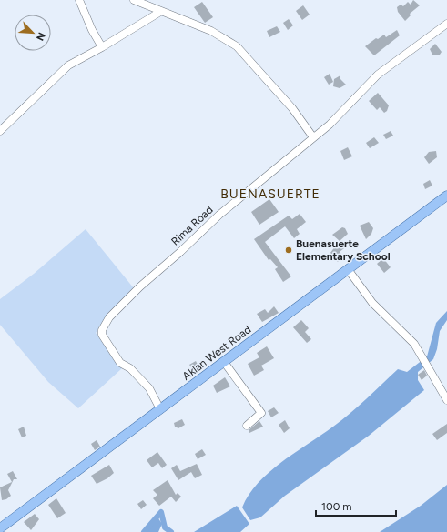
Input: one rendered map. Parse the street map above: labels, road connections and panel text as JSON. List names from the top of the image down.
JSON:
{
  "streets": {
    "main road": ["Aklan West Road"],
    "street": ["Rima Road"]
  },
  "crossings": [
    ["Rima Road", "Aklan West Road"]
  ],
  "districts": ["BUENASUERTE"],
  "places": ["Buenasuerte Elementary School"],
  "scale_bar": "100 m",
  "north": "bottom right"
}
